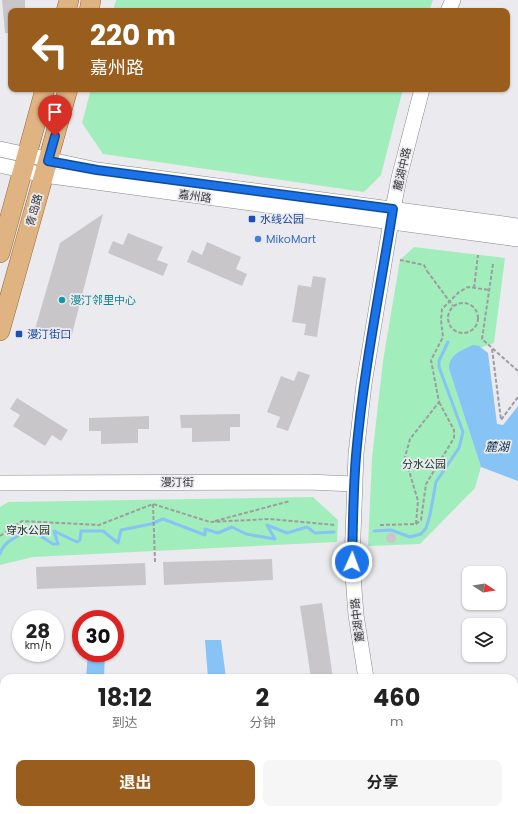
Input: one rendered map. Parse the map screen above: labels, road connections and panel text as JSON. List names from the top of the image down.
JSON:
{
  "streets": {
    "main road": ["青岛路"],
    "street": ["麓湖中路", "嘉州路", "漫汀街"]
  },
  "crossings": [
    ["麓湖中路", "嘉州路"],
    ["麓湖中路", "漫汀街"],
    ["嘉州路", "青岛路"]
  ],
  "water": ["麓湖"],
  "parks": ["分水公园", "穿水公园"],
  "places": {
    "transit": ["水线公园", "漫汀街口"],
    "other": ["MikoMart", "漫汀邻里中心"]
  },
  "north": "right",
  "page": {
    "turn": ["220 m", "嘉州路"],
    "speed": "28 km/h",
    "limit": "30",
    "eta": [
      "18:12",
      "到达",
      "2",
      "分钟",
      "460",
      "m"
    ],
    "buttons": ["退出", "分享"]
  }
}
